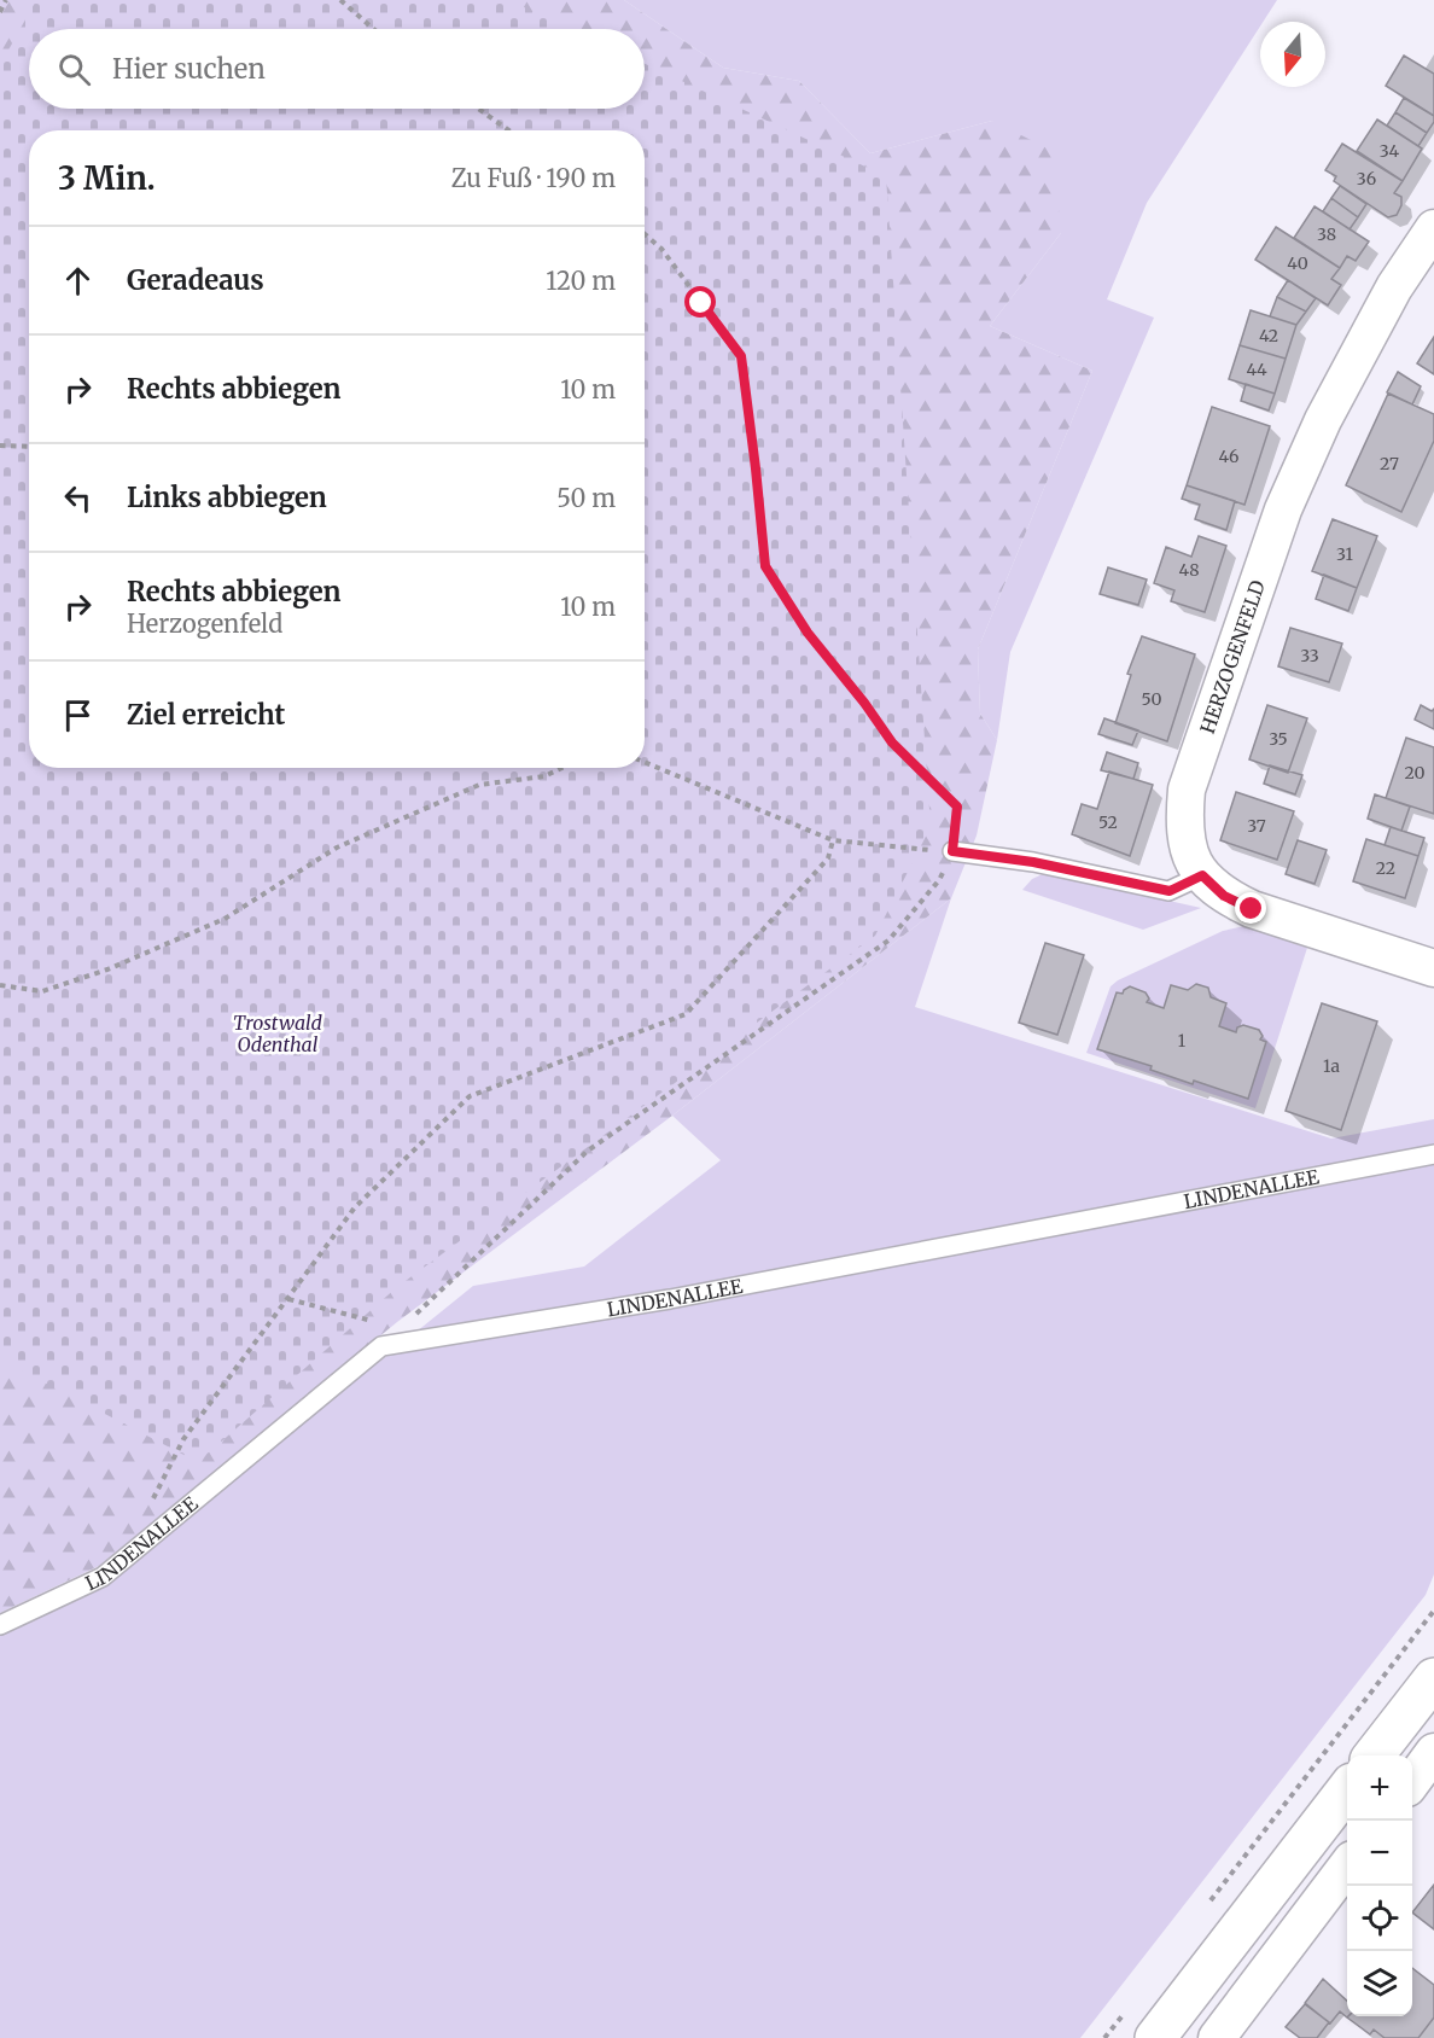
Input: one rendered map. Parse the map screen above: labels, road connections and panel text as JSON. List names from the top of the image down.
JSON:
{
  "streets": {
    "street": ["HERZOGENFELD"],
    "lane": ["LINDENALLEE"]
  },
  "parks": ["Trostwald Odenthal"],
  "house_numbers": [
    "34",
    "36",
    "38",
    "40",
    "42",
    "44",
    "46",
    "27",
    "31",
    "48",
    "33",
    "50",
    "35",
    "20",
    "52",
    "37",
    "22",
    "1",
    "1a"
  ],
  "north": "bottom",
  "page": {
    "search": "Hier suchen",
    "heading": ["3 Min.", "Zu Fuß · 190 m"],
    "list": [
      ["Geradeaus", "120 m"],
      ["Rechts abbiegen", "10 m"],
      ["Links abbiegen", "50 m"],
      ["Rechts abbiegen", "Herzogenfeld", "10 m"],
      "Ziel erreicht"
    ],
    "map_buttons": ["+", "−"]
  }
}
